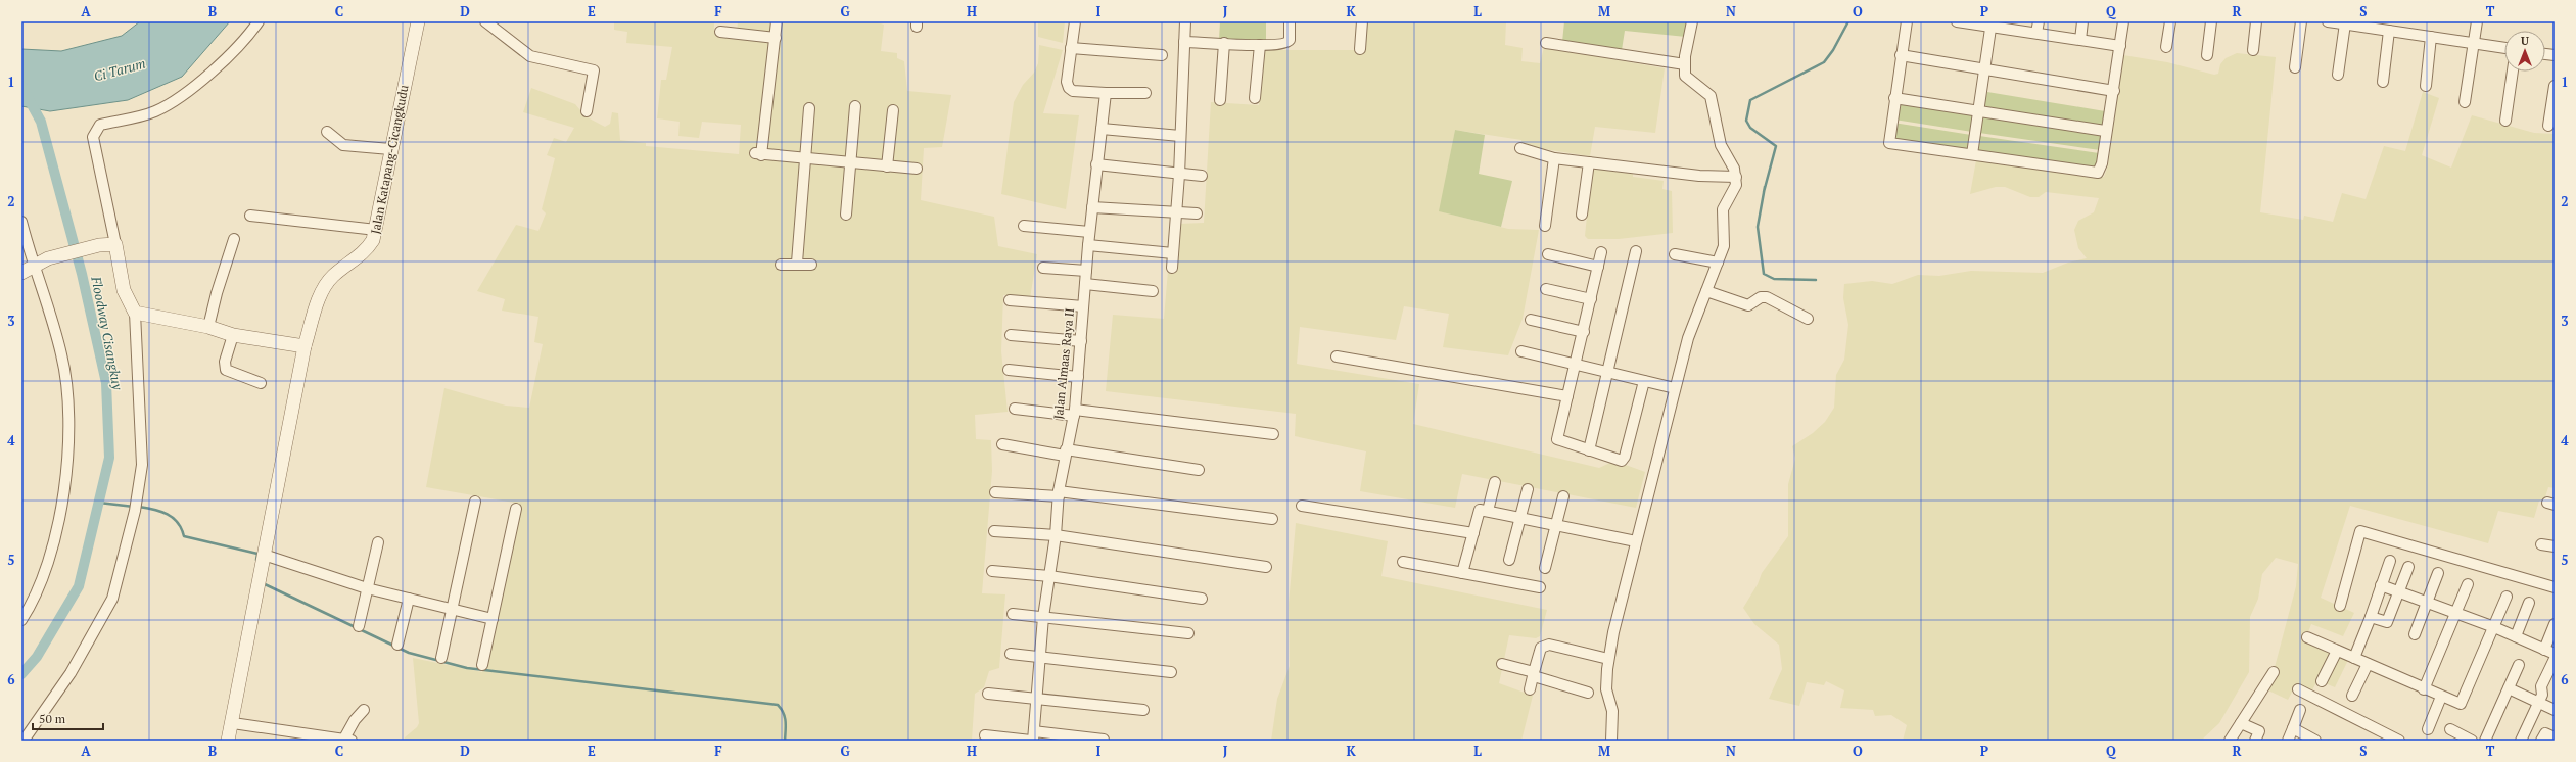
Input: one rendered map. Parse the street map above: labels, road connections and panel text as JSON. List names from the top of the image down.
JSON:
{
  "streets": {
    "street": ["Jalan Katapang-Cicangkudu", "Jalan Almaas Raya II"]
  },
  "water": ["Ci Tarum", "Floodway Cisangkuy"],
  "scale_bar": "50 m",
  "north": "top",
  "grid": {
    "columns": [
      "A",
      "B",
      "C",
      "D",
      "E",
      "F",
      "G",
      "H",
      "I",
      "J",
      "K",
      "L",
      "M",
      "N",
      "O",
      "P",
      "Q",
      "R",
      "S",
      "T"
    ],
    "rows": [
      "1",
      "2",
      "3",
      "4",
      "5",
      "6"
    ]
  }
}
